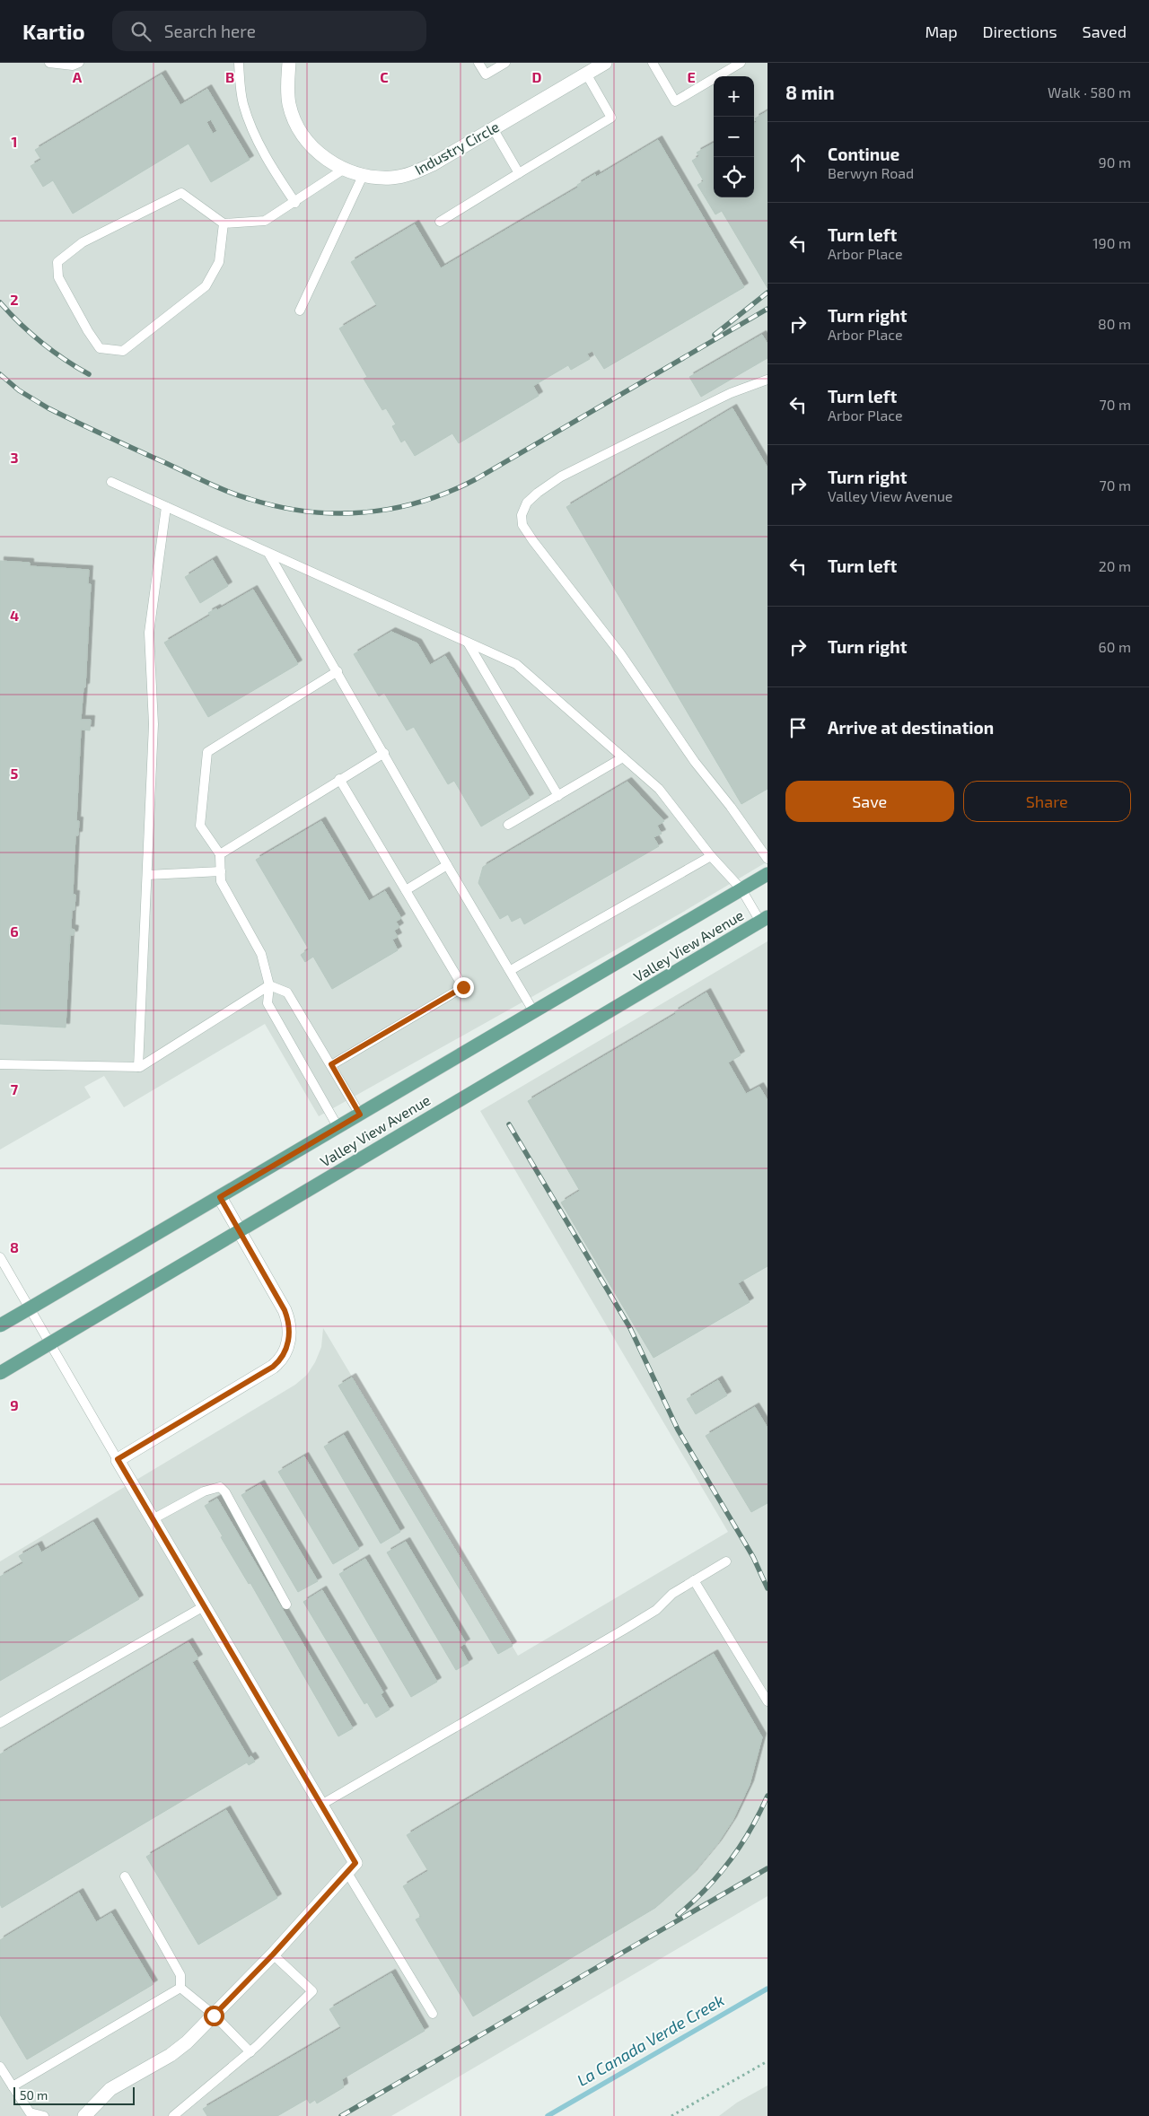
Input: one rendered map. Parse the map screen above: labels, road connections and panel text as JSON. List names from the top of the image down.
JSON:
{
  "streets": {
    "main road": ["Valley View Avenue"],
    "street": ["Industry Circle"]
  },
  "water": ["La Canada Verde Creek"],
  "scale_bar": "50 m",
  "page": {
    "header": "Kartio",
    "search": "Search here",
    "nav": ["Map", "Directions", "Saved"],
    "heading": ["8 min", "Walk · 580 m"],
    "map_buttons": ["+", "−"],
    "list": [
      ["Continue", "Berwyn Road", "90 m"],
      ["Turn left", "Arbor Place", "190 m"],
      ["Turn right", "Arbor Place", "80 m"],
      ["Turn left", "Arbor Place", "70 m"],
      ["Turn right", "Valley View Avenue", "70 m"],
      ["Turn left", "20 m"],
      ["Turn right", "60 m"],
      "Arrive at destination"
    ],
    "buttons": ["Save", "Share"],
    "scale": "50 m"
  },
  "grid": {
    "columns": [
      "A",
      "B",
      "C",
      "D",
      "E"
    ],
    "rows": [
      "1",
      "2",
      "3",
      "4",
      "5",
      "6",
      "7",
      "8",
      "9"
    ]
  }
}
